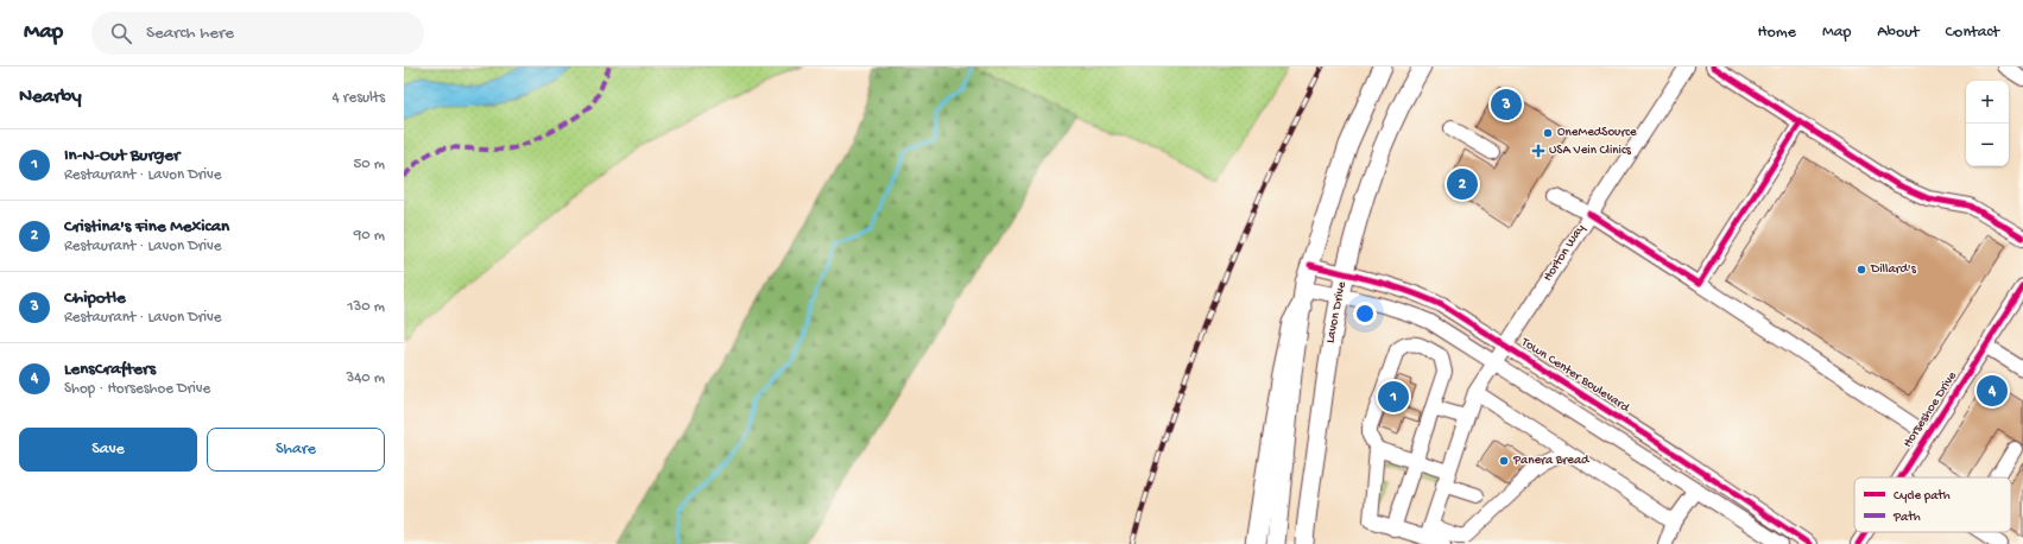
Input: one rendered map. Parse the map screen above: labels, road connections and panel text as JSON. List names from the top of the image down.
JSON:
{
  "streets": {
    "main road": ["Lavon Drive"],
    "street": ["Horton Way", "Town Center Boulevard", "Horseshoe Drive"]
  },
  "crossings": [
    ["Horton Way", "Town Center Boulevard"],
    ["Lavon Drive", "Town Center Boulevard"]
  ],
  "places": {
    "other": ["OneMedSource", "Dillard's", "Panera Bread"],
    "health": ["USA Vein Clinics"]
  },
  "legend": ["Cycle path", "Path"],
  "page": {
    "header": "Map",
    "search": "Search here",
    "nav": [
      "Home",
      "Map",
      "About",
      "Contact"
    ],
    "heading": ["Nearby", "4 results"],
    "map_buttons": ["+", "−"],
    "pins": [
      "3",
      "2",
      "4",
      "1"
    ],
    "list": [
      {
        "mark": "1",
        "name": "In-N-Out Burger",
        "note": "Restaurant · Lavon Drive",
        "value": "50 m"
      },
      {
        "mark": "2",
        "name": "Cristina's Fine Mexican",
        "note": "Restaurant · Lavon Drive",
        "value": "90 m"
      },
      {
        "mark": "3",
        "name": "Chipotle",
        "note": "Restaurant · Lavon Drive",
        "value": "130 m"
      },
      {
        "mark": "4",
        "name": "LensCrafters",
        "note": "Shop · Horseshoe Drive",
        "value": "340 m"
      }
    ],
    "buttons": ["Save", "Share"]
  }
}
